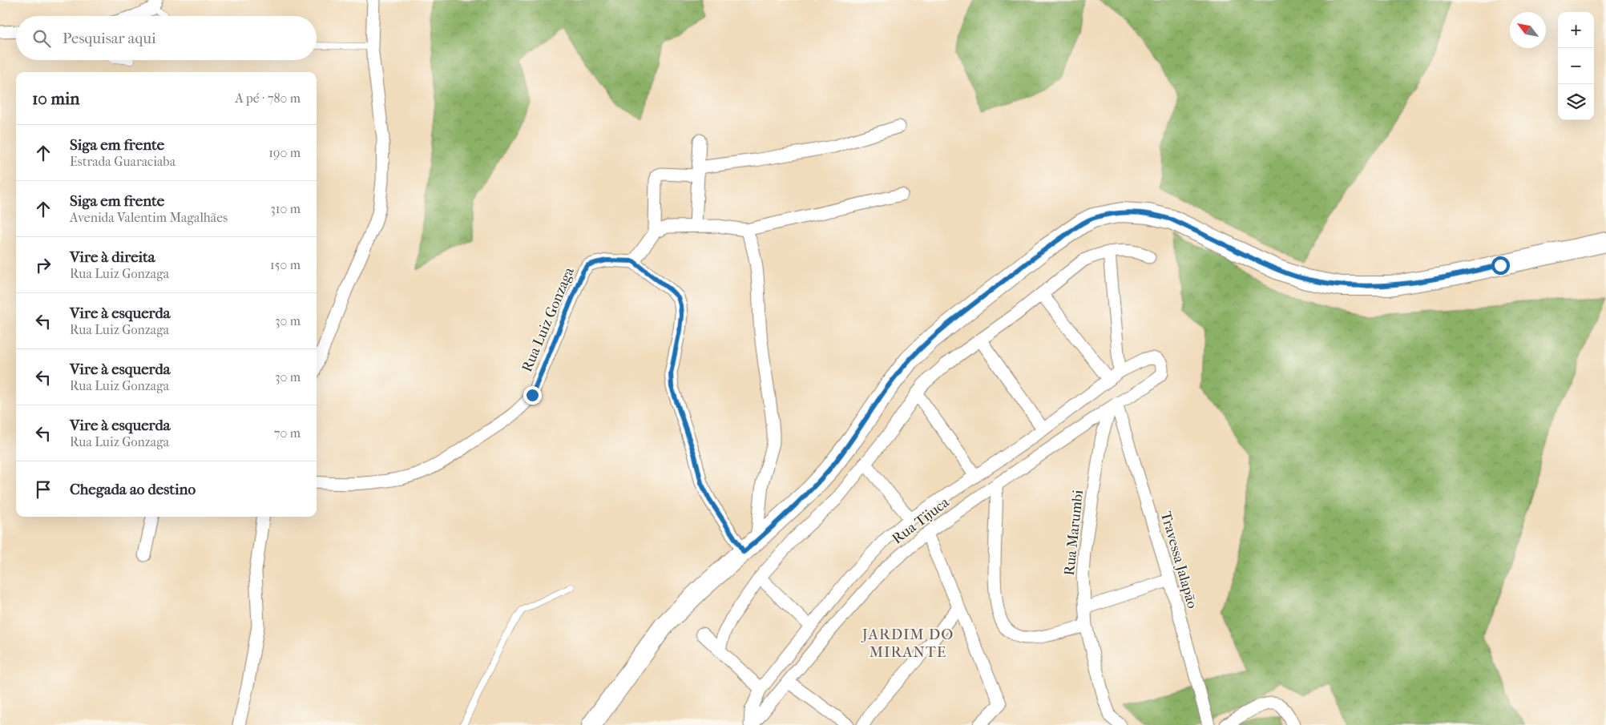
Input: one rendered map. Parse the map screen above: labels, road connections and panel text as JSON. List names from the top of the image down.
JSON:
{
  "streets": {
    "street": [
      "Rua Luiz Gonzaga",
      "Rua Tijuca",
      "Rua Marumbi",
      "Travessa Jalapão"
    ]
  },
  "crossings": [
    ["Rua Tijuca", "Rua Marumbi"],
    ["Rua Tijuca", "Travessa Jalapão"],
    ["Rua Marumbi", "Travessa Jalapão"]
  ],
  "districts": ["JARDIM DO MIRANTE"],
  "north": "top left",
  "page": {
    "map_buttons": ["+", "−"],
    "search": "Pesquisar aqui",
    "heading": ["10 min", "A pé · 780 m"],
    "list": [
      ["Siga em frente", "Estrada Guaraciaba", "190 m"],
      ["Siga em frente", "Avenida Valentim Magalhães", "310 m"],
      ["Vire à direita", "Rua Luiz Gonzaga", "150 m"],
      ["Vire à esquerda", "Rua Luiz Gonzaga", "30 m"],
      ["Vire à esquerda", "Rua Luiz Gonzaga", "30 m"],
      ["Vire à esquerda", "Rua Luiz Gonzaga", "70 m"],
      "Chegada ao destino"
    ]
  }
}
